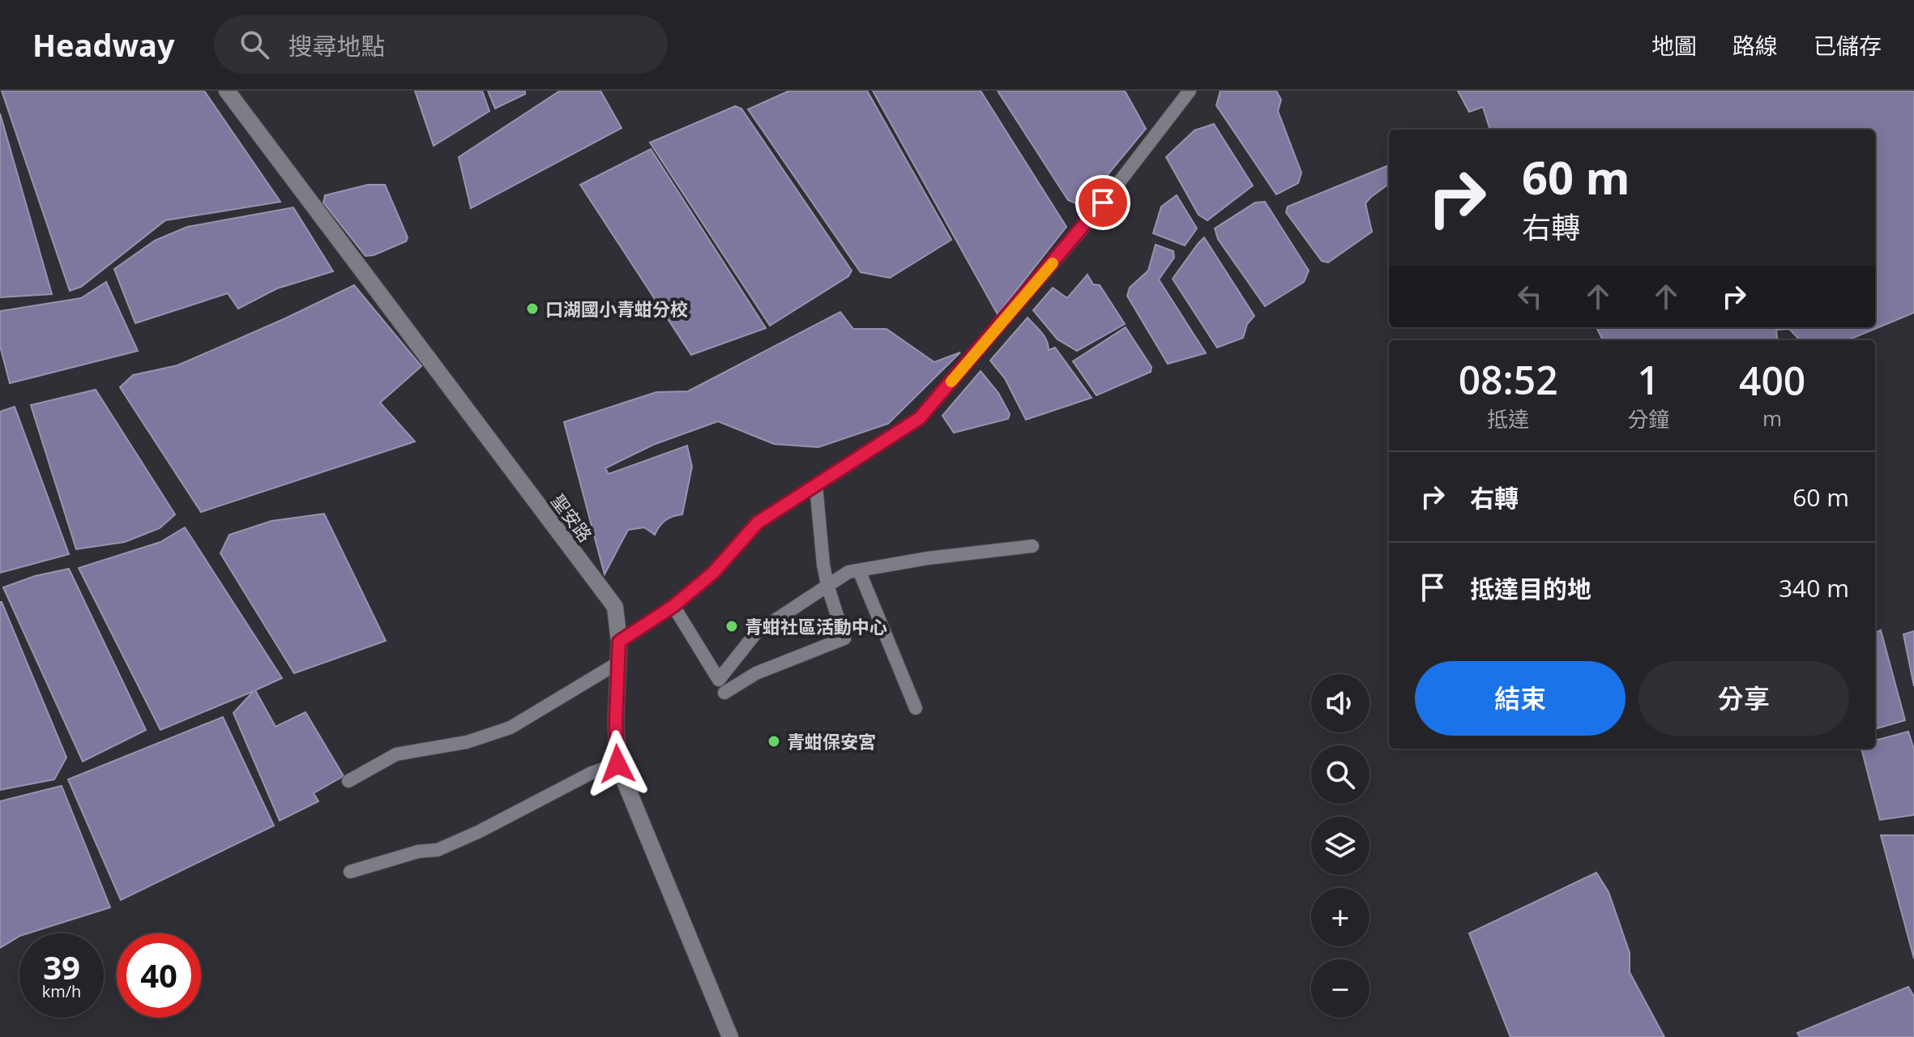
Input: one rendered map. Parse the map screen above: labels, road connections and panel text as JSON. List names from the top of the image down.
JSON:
{
  "streets": {
    "street": ["聖安路"]
  },
  "places": ["口湖國小青蚶分校", "青蚶社區活動中心", "青蚶保安宮"],
  "page": {
    "header": "Headway",
    "search": "搜尋地點",
    "nav": ["地圖", "路線", "已儲存"],
    "turn": ["60 m", "右轉"],
    "eta": [
      "08:52",
      "抵達",
      "1",
      "分鐘",
      "400",
      "m"
    ],
    "list": [
      {
        "name": "右轉",
        "value": "60 m"
      },
      {
        "name": "抵達目的地",
        "value": "340 m"
      }
    ],
    "buttons": ["結束", "分享"],
    "map_buttons": ["+", "−"],
    "speed": "39 km/h",
    "limit": "40"
  }
}
